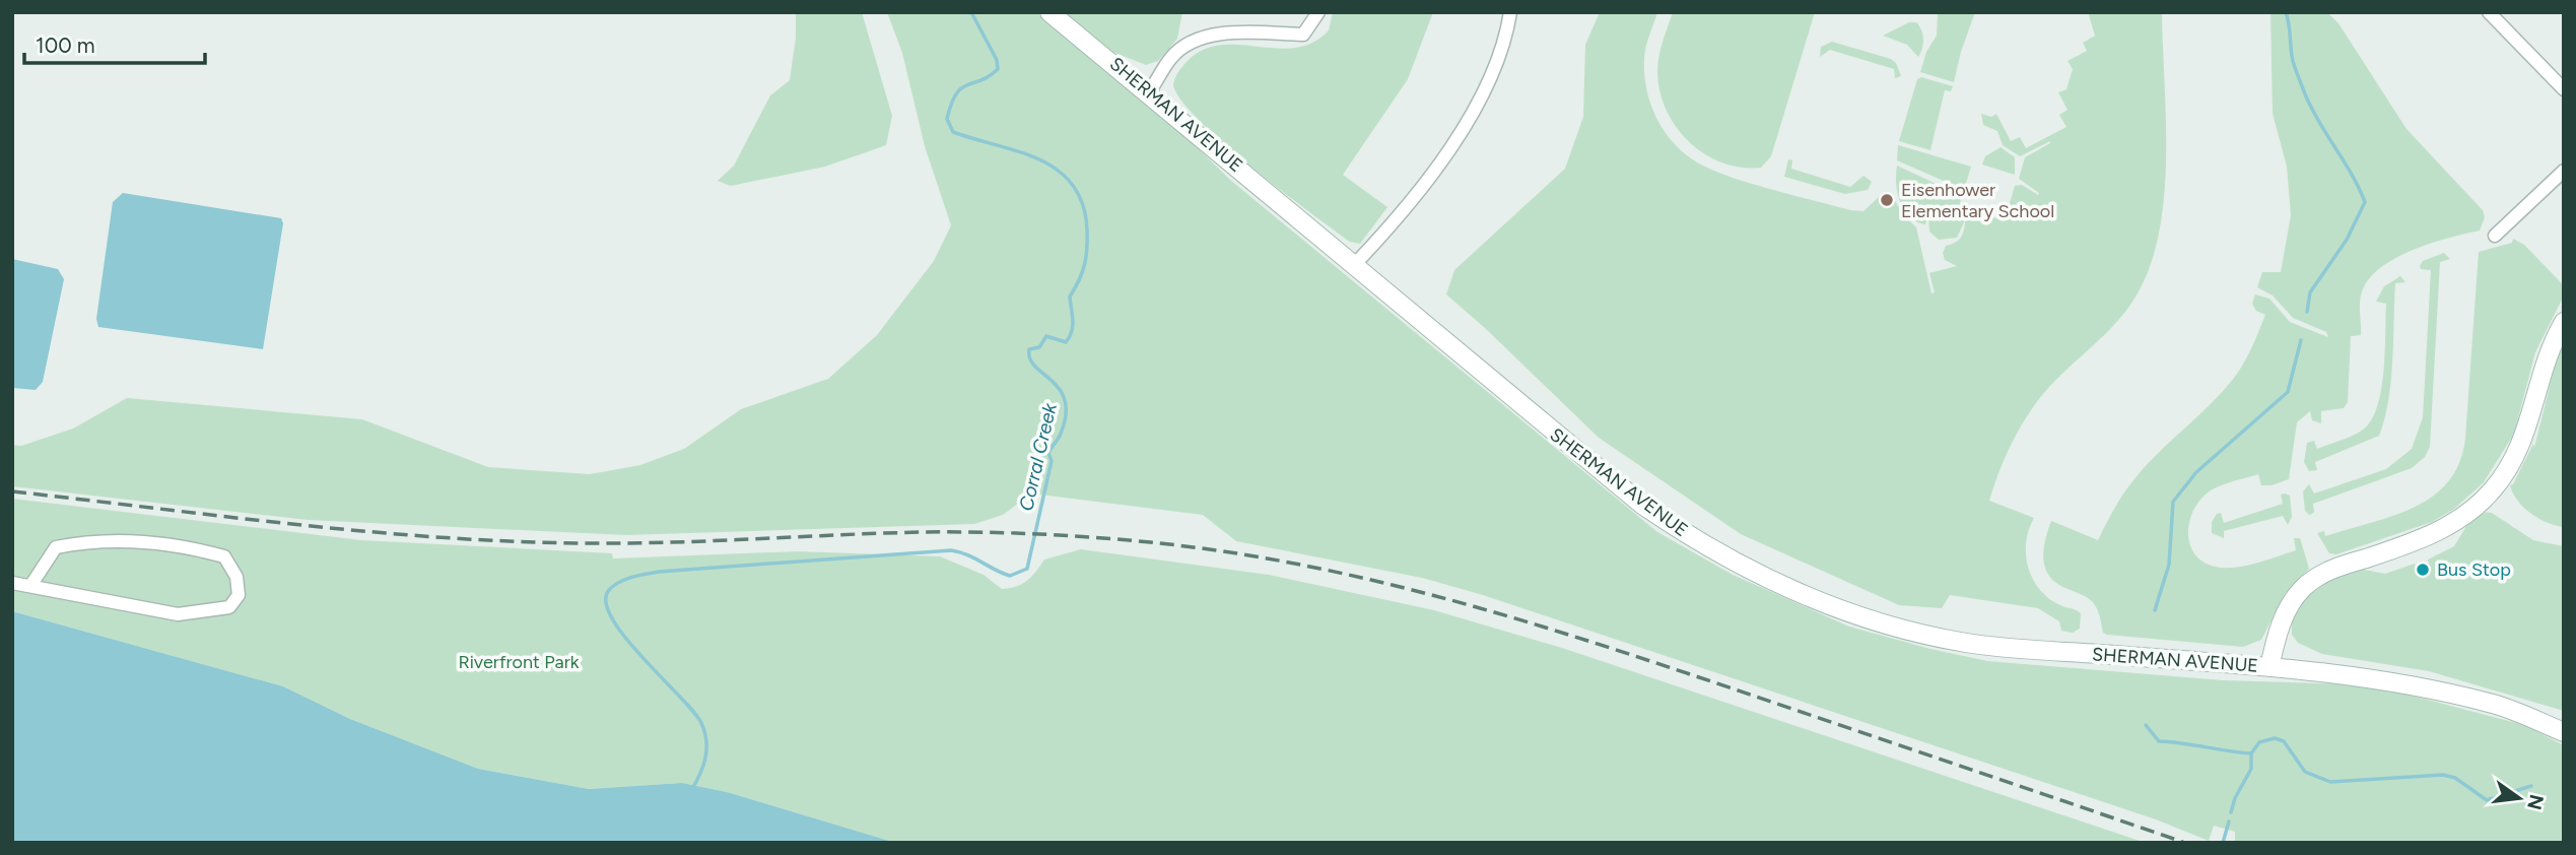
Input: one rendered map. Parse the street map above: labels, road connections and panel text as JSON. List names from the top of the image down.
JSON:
{
  "streets": {
    "street": ["SHERMAN AVENUE"]
  },
  "water": ["Corral Creek"],
  "parks": ["Riverfront Park"],
  "places": ["Eisenhower Elementary School", "Bus Stop"],
  "scale_bar": "100 m",
  "north": "right"
}
